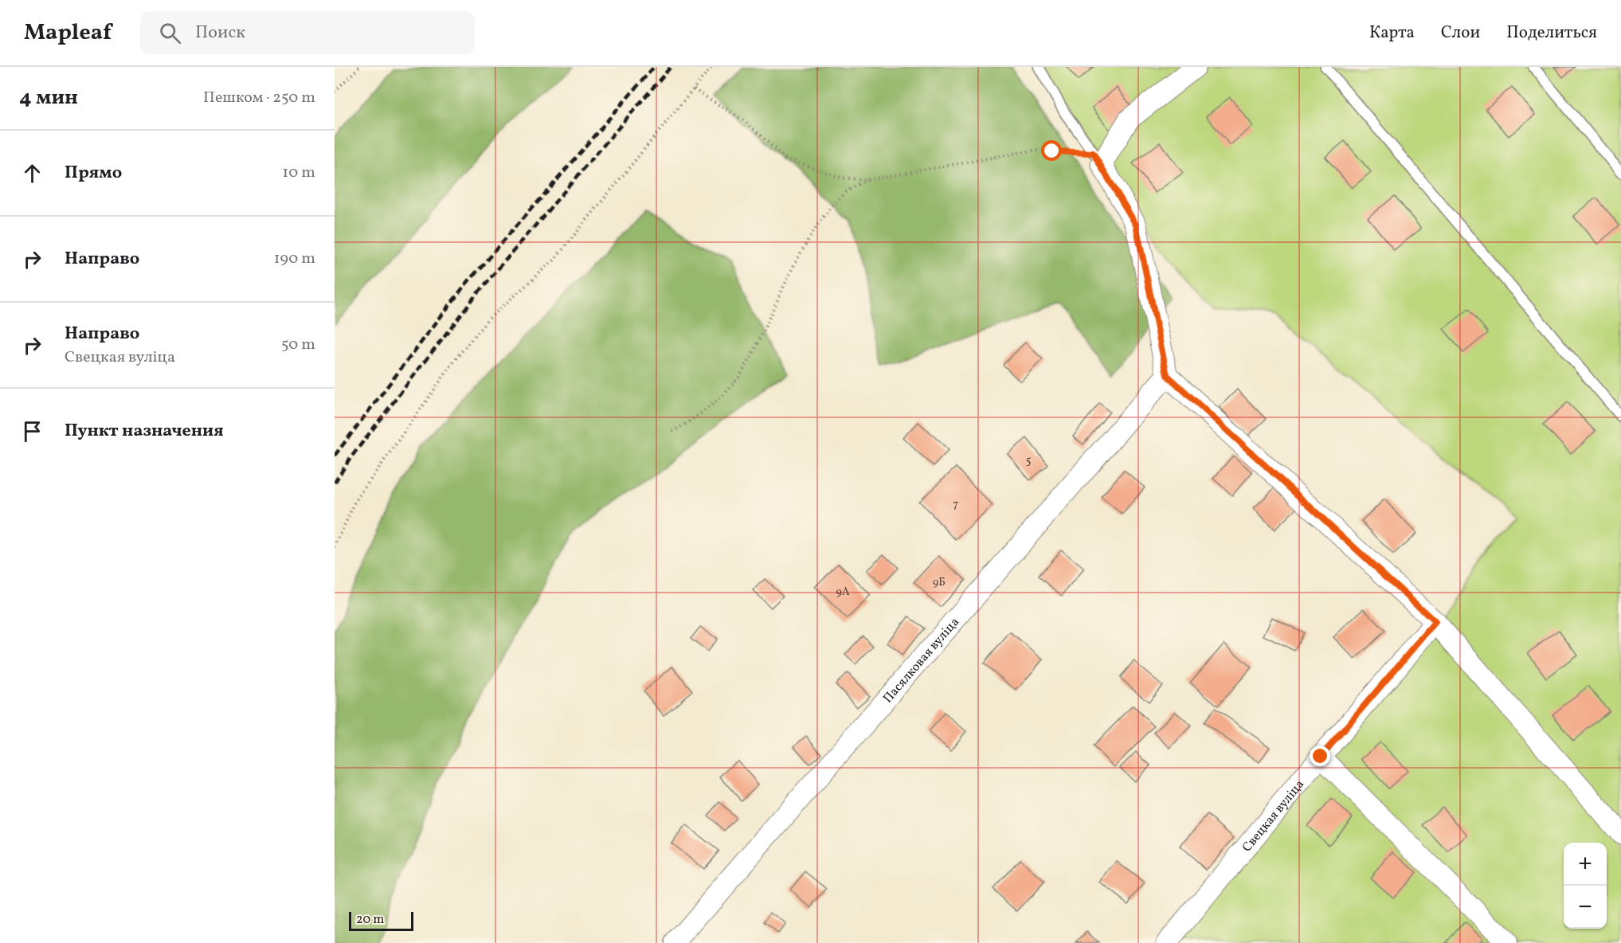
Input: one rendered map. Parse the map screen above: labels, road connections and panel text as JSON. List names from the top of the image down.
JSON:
{
  "streets": {
    "street": ["Пасялковая вуліца", "Свецкая вуліца"]
  },
  "house_numbers": [
    "5",
    "7",
    "9Б",
    "9А"
  ],
  "scale_bar": "20 m",
  "page": {
    "header": "Mapleaf",
    "search": "Поиск",
    "nav": ["Карта", "Слои", "Поделиться"],
    "heading": ["4 мин", "Пешком · 250 m"],
    "list": [
      ["Прямо", "10 m"],
      ["Направо", "190 m"],
      ["Направо", "Свецкая вуліца", "50 m"],
      "Пункт назначения"
    ],
    "map_buttons": ["+", "−"],
    "scale": "20 m"
  }
}
